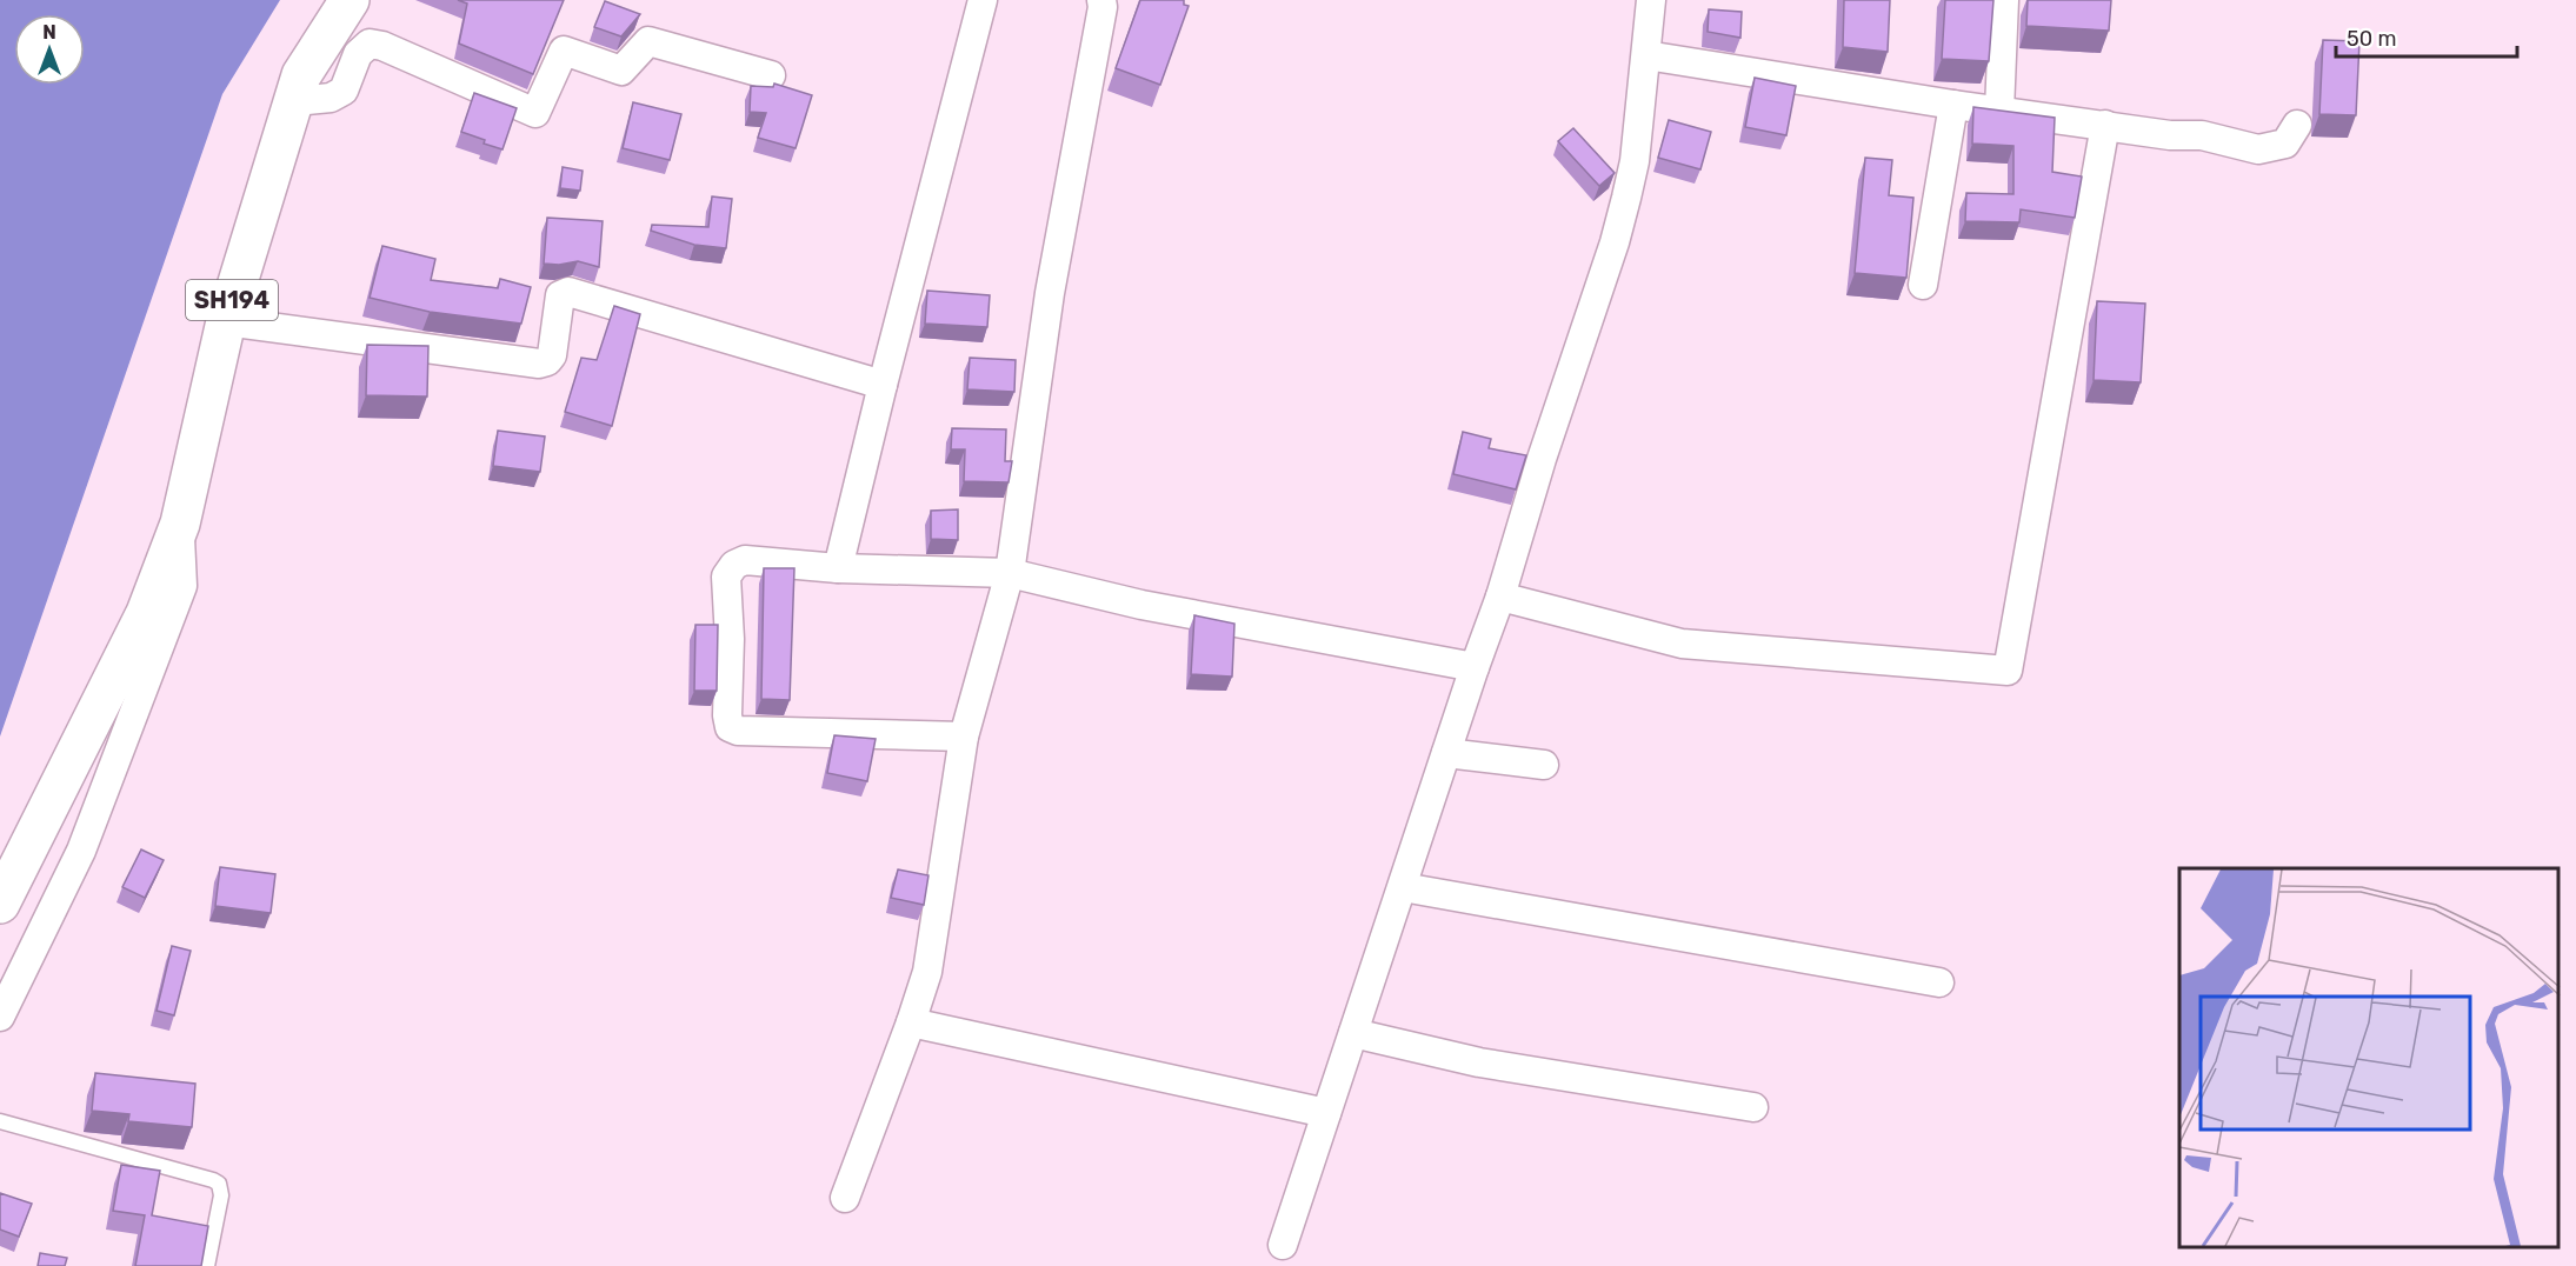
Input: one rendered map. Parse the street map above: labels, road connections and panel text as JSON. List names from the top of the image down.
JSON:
{
  "streets": {
    "main road": ["SH194"]
  },
  "scale_bar": "50 m",
  "north": "top"
}
